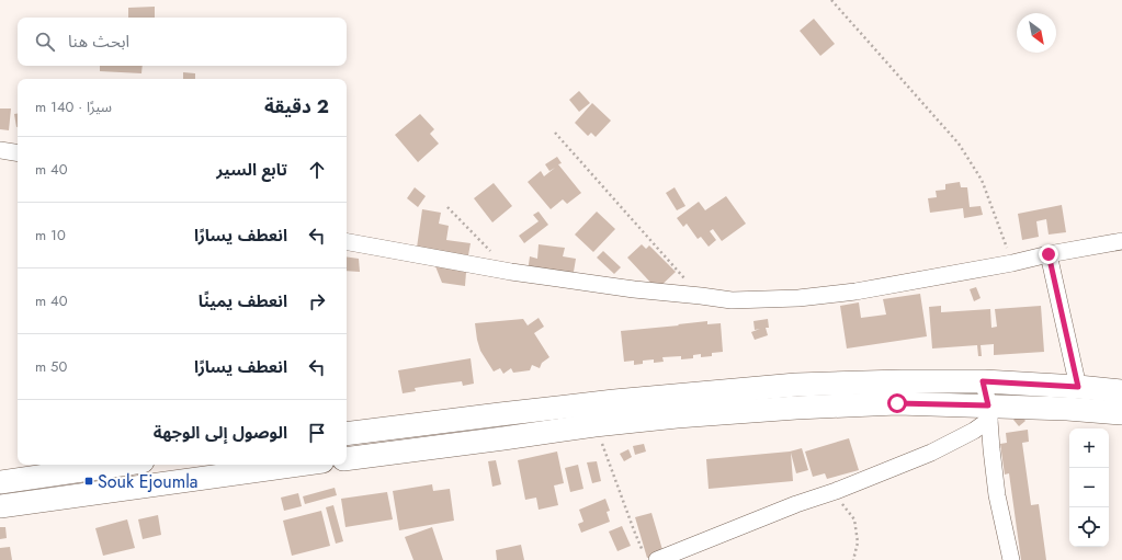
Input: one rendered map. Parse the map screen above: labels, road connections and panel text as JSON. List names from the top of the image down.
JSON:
{
  "places": {
    "transit": ["Souk Ejoumla"]
  },
  "north": "bottom right",
  "page": {
    "search": "ابحث هنا",
    "heading": ["2 دقيقة", "سيرًا · 140 m"],
    "list": [
      ["تابع السير", "40 m"],
      ["انعطف يسارًا", "10 m"],
      ["انعطف يمينًا", "40 m"],
      ["انعطف يسارًا", "50 m"],
      "الوصول إلى الوجهة"
    ],
    "map_buttons": ["+", "−"]
  }
}
